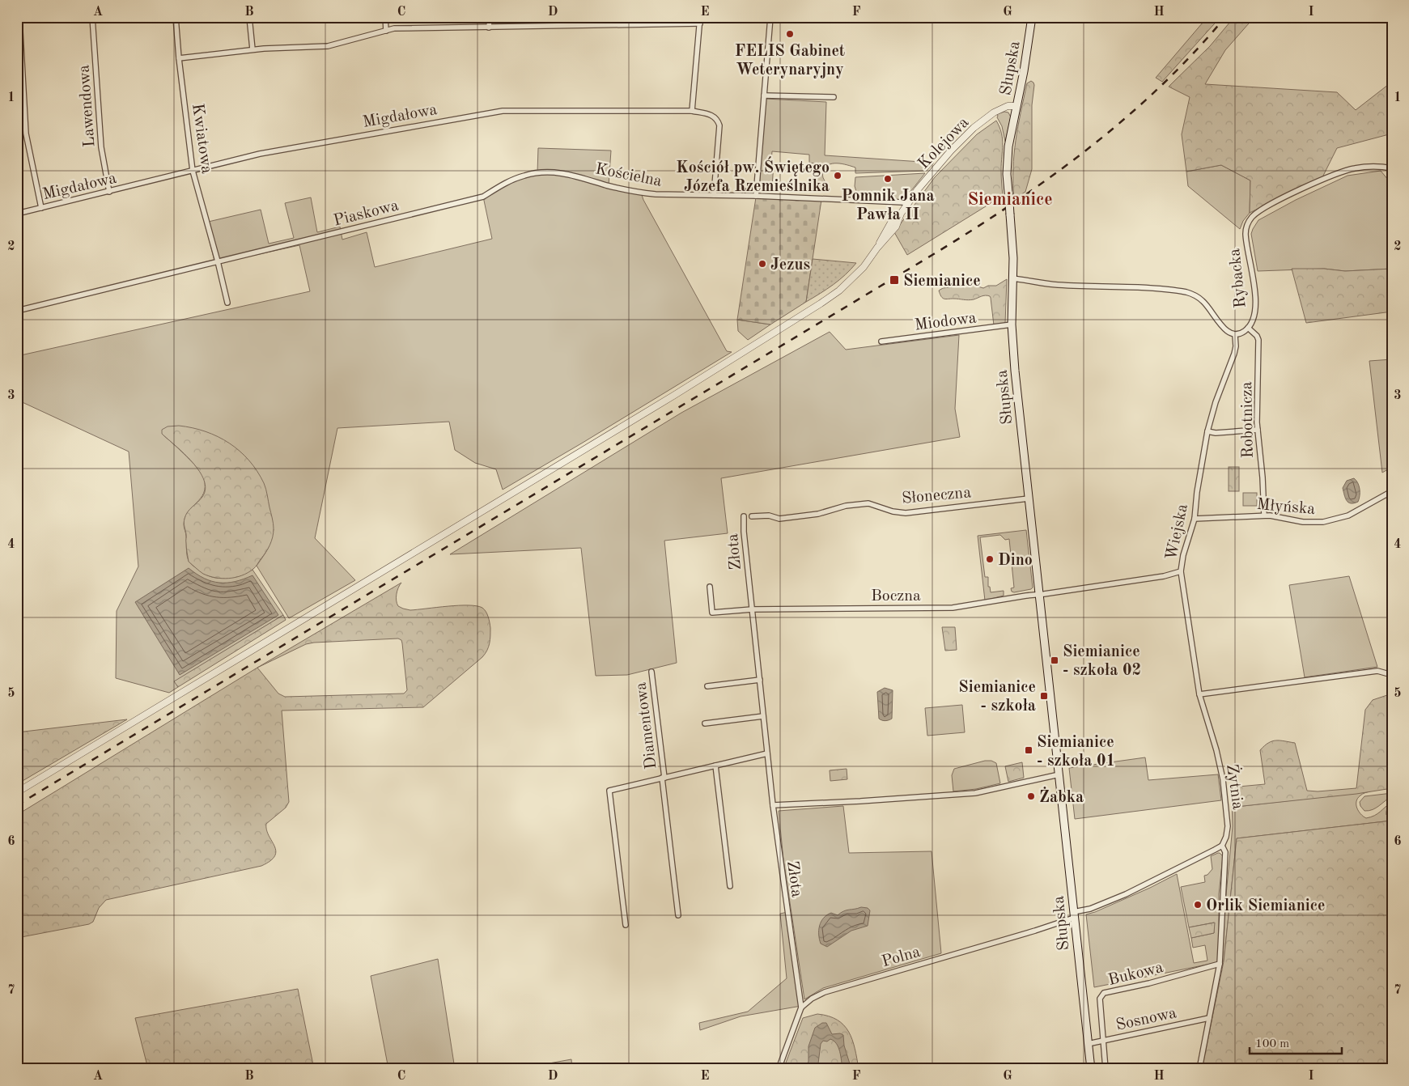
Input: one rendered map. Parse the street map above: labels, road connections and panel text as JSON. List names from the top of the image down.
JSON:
{
  "streets": {
    "main road": ["Słupska"],
    "street": [
      "Lawendowa",
      "Migdałowa",
      "Kwiatowa",
      "Kolejowa",
      "Kościelna",
      "Piaskowa",
      "Rybacka",
      "Miodowa",
      "Robotnicza",
      "Słoneczna",
      "Młyńska",
      "Wiejska",
      "Złota",
      "Boczna",
      "Diamentowa",
      "Żytnia",
      "Polna",
      "Bukowa",
      "Sosnowa"
    ]
  },
  "crossings": [
    ["Słupska", "Kolejowa"],
    ["Słupska", "Rybacka"],
    ["Słupska", "Miodowa"],
    ["Słupska", "Słoneczna"],
    ["Słupska", "Wiejska"],
    ["Słupska", "Boczna"],
    ["Słupska", "Polna"],
    ["Słupska", "Sosnowa"],
    ["Lawendowa", "Migdałowa"],
    ["Migdałowa", "Kwiatowa"],
    ["Migdałowa", "Kościelna"],
    ["Kwiatowa", "Piaskowa"],
    ["Kolejowa", "Kościelna"],
    ["Kościelna", "Piaskowa"],
    ["Rybacka", "Robotnicza"],
    ["Rybacka", "Wiejska"],
    ["Robotnicza", "Młyńska"],
    ["Młyńska", "Wiejska"],
    ["Wiejska", "Boczna"],
    ["Wiejska", "Żytnia"],
    ["Złota", "Boczna"],
    ["Złota", "Polna"],
    ["Bukowa", "Sosnowa"]
  ],
  "districts": ["Siemianice"],
  "places": {
    "other": [
      "FELIS Gabinet Weterynaryjny",
      "Kościół pw. Świętego Józefa Rzemieślnika",
      "Pomnik Jana Pawła II",
      "Jezus",
      "Dino",
      "Żabka",
      "Orlik Siemianice"
    ],
    "transit": [
      "Siemianice",
      "Siemianice - szkoła 02",
      "Siemianice - szkoła",
      "Siemianice - szkoła 01"
    ]
  },
  "scale_bar": "100 m",
  "grid": {
    "columns": [
      "A",
      "B",
      "C",
      "D",
      "E",
      "F",
      "G",
      "H",
      "I"
    ],
    "rows": [
      "1",
      "2",
      "3",
      "4",
      "5",
      "6",
      "7"
    ]
  }
}
